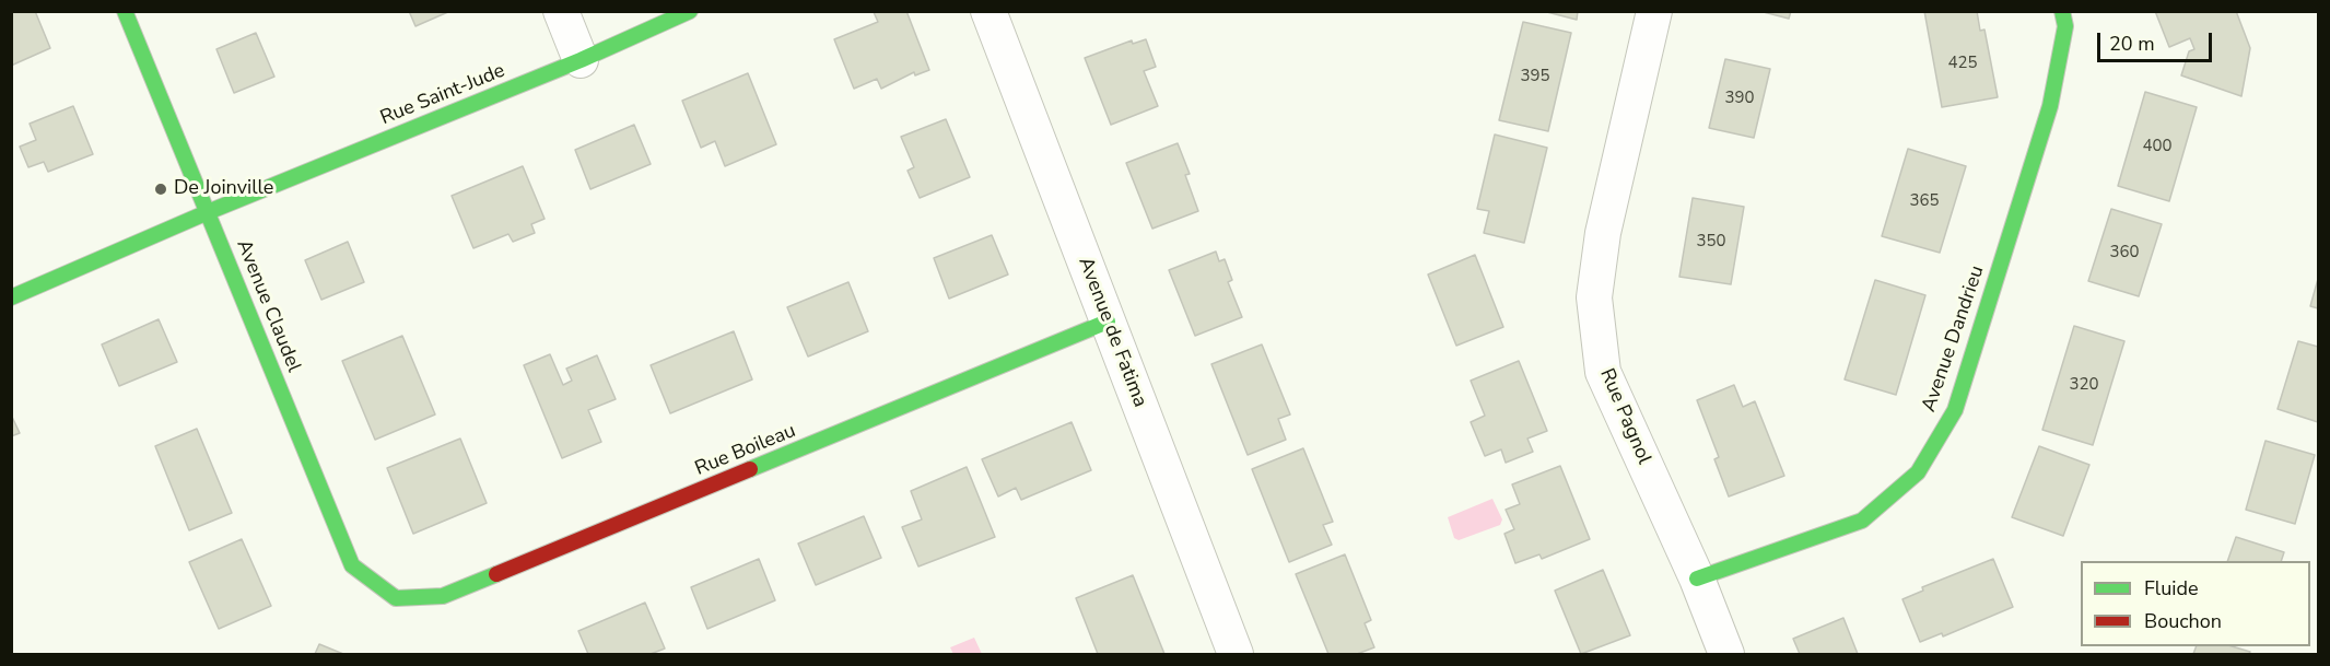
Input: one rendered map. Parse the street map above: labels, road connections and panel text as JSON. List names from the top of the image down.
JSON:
{
  "streets": {
    "street": [
      "Rue Saint-Jude",
      "Avenue Claudel",
      "Avenue de Fatima",
      "Avenue Dandrieu",
      "Rue Pagnol",
      "Rue Boileau"
    ]
  },
  "crossings": [
    ["Rue Saint-Jude", "Avenue Claudel"],
    ["Avenue Claudel", "Rue Boileau"],
    ["Avenue de Fatima", "Rue Boileau"],
    ["Avenue Dandrieu", "Rue Pagnol"]
  ],
  "places": ["De Joinville"],
  "house_numbers": [
    "425",
    "395",
    "390",
    "400",
    "365",
    "350",
    "360",
    "320"
  ],
  "legend": ["Fluide", "Bouchon"],
  "scale_bar": "20 m"
}
